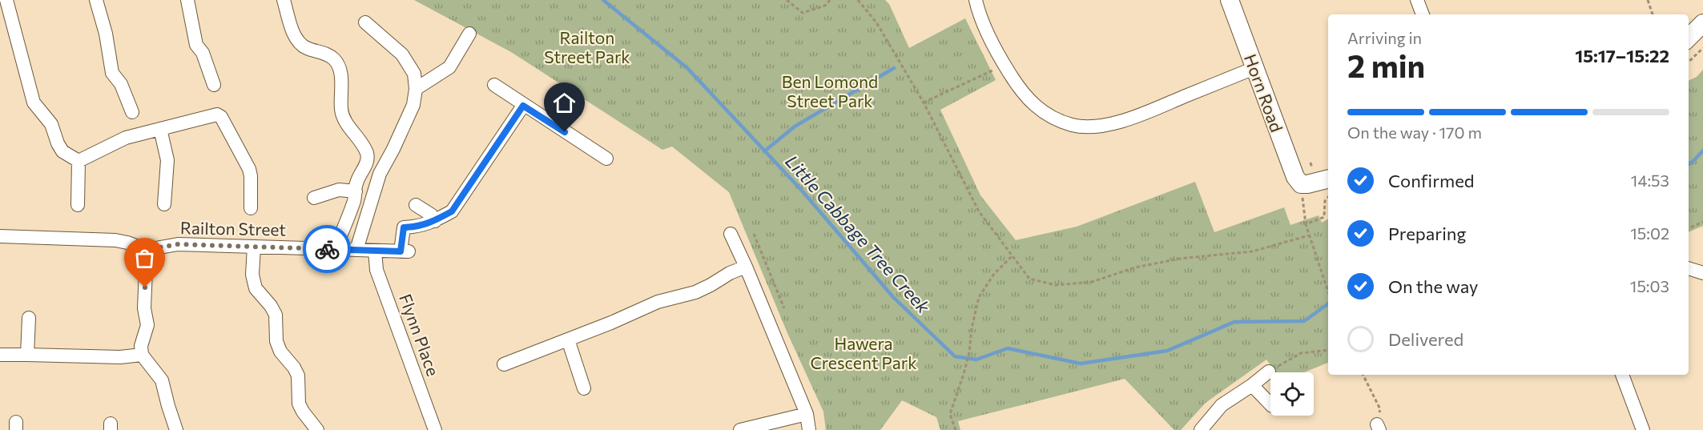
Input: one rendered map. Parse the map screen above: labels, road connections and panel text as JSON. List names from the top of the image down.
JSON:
{
  "streets": {
    "street": ["Horn Road", "Railton Street", "Flynn Place"]
  },
  "crossings": [
    ["Railton Street", "Flynn Place"]
  ],
  "water": ["Little Cabbage Tree Creek"],
  "parks": ["Railton Street Park", "Ben Lomond Street Park", "Hawera Crescent Park"],
  "page": {
    "heading": ["2 min", "Arriving in", "15:17–15:22"],
    "bar": "On the way · 170 m",
    "list": [
      ["Confirmed", "14:53"],
      ["Preparing", "15:02"],
      ["On the way", "15:03"],
      "Delivered"
    ]
  }
}
